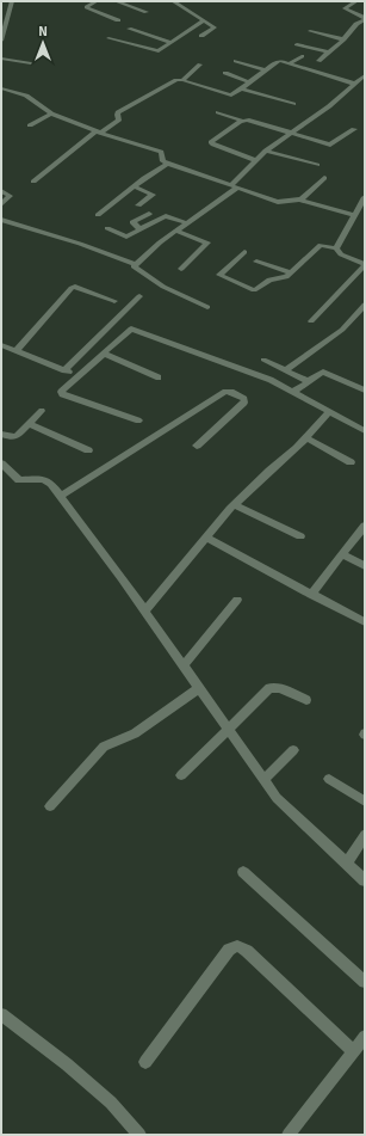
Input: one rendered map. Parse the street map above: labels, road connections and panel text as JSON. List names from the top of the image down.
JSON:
{
  "north": "top"
}
